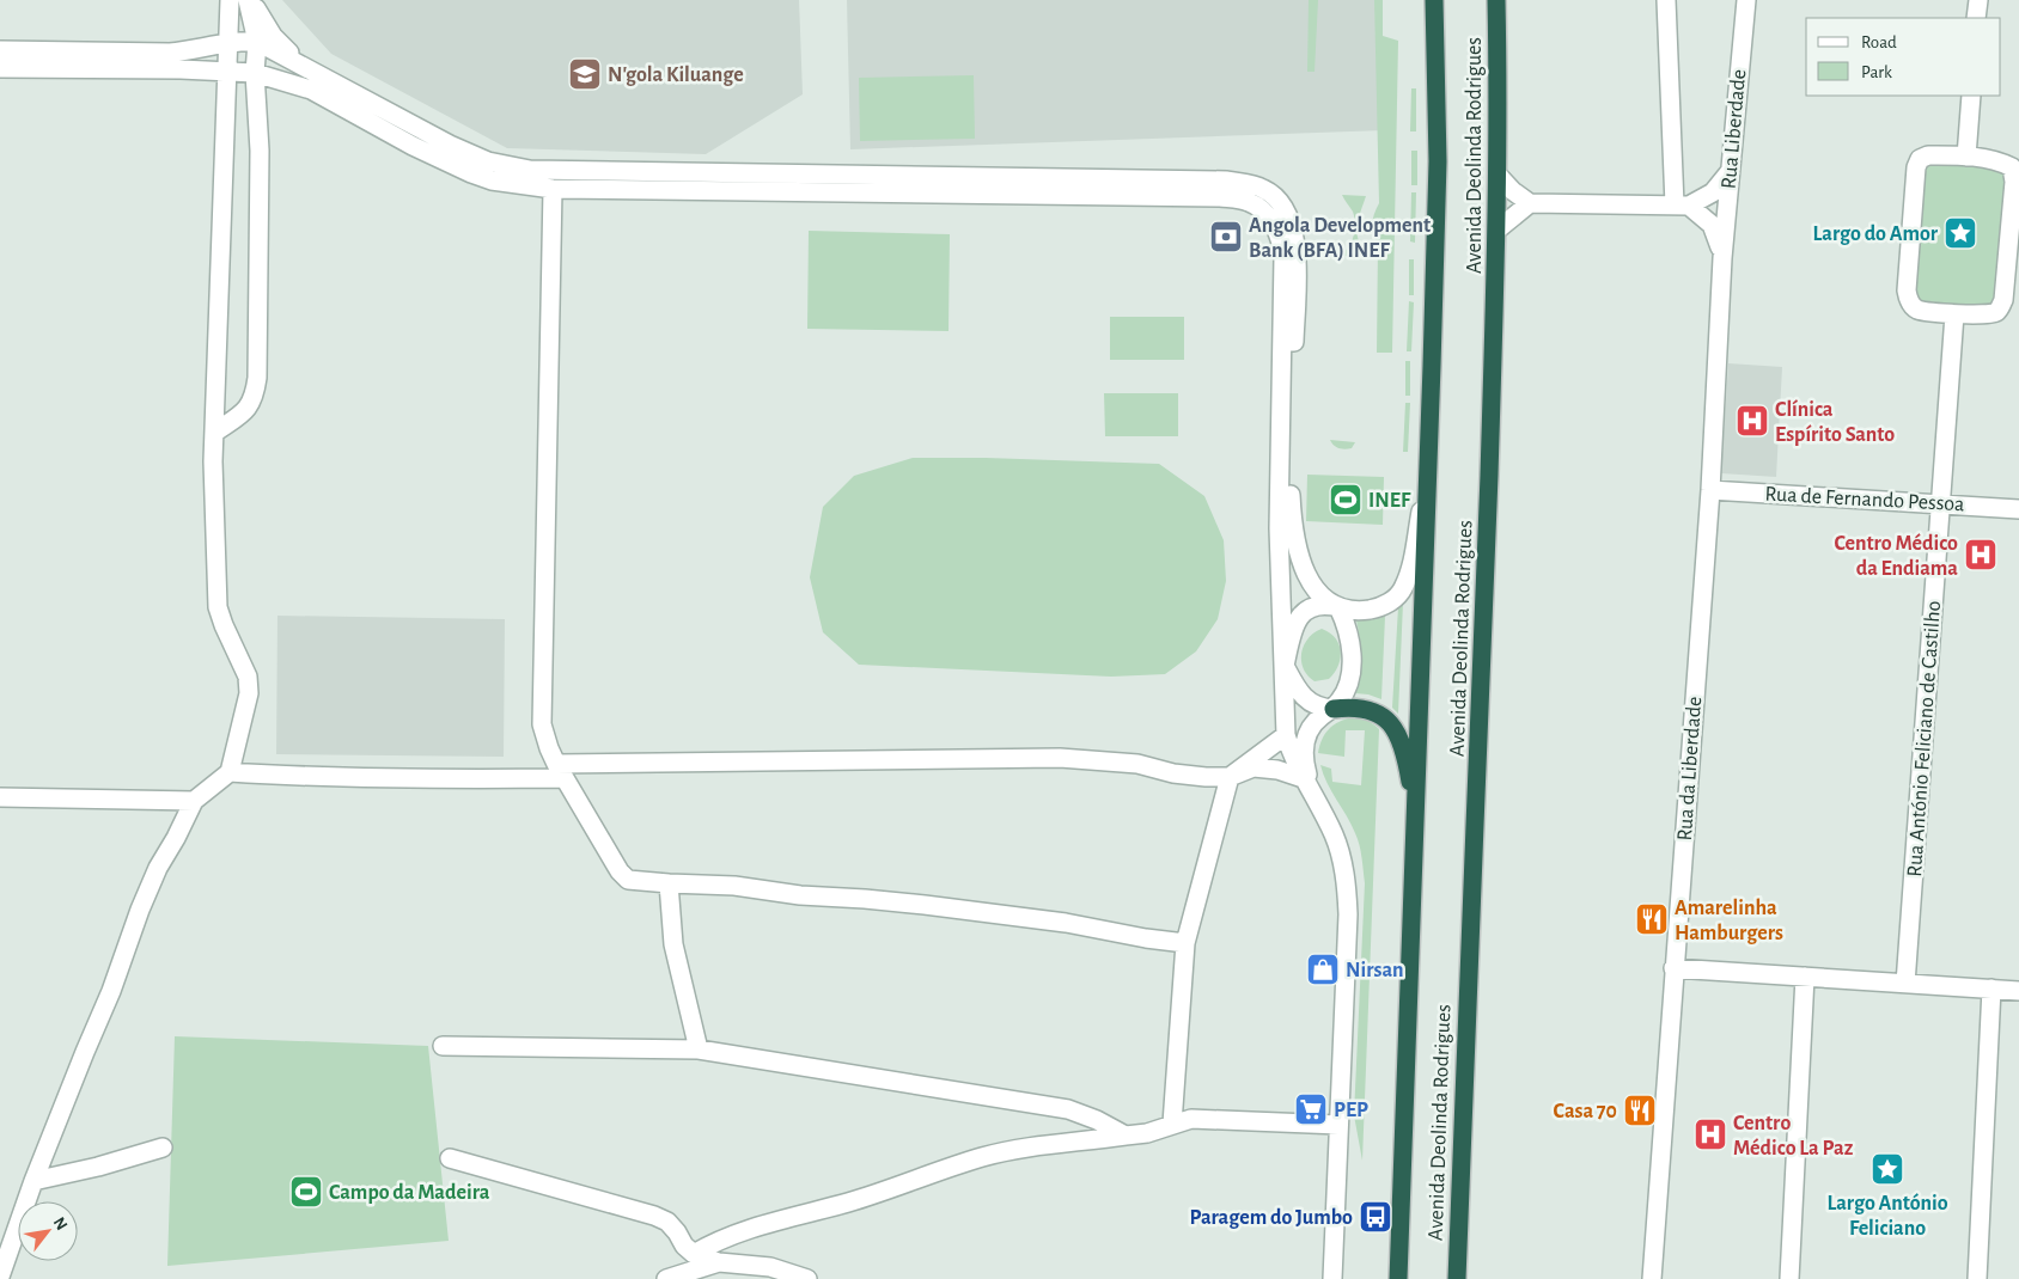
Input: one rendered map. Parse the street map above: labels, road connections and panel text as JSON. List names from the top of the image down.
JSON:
{
  "streets": {
    "highway": ["Avenida Deolinda Rodrigues"],
    "street": [
      "Rua Liberdade",
      "Rua de Fernando Pessoa",
      "Rua António Feliciano de Castilho",
      "Rua da Liberdade"
    ]
  },
  "crossings": [
    ["Rua Liberdade", "Rua da Liberdade"],
    ["Rua de Fernando Pessoa", "Rua António Feliciano de Castilho"],
    ["Rua de Fernando Pessoa", "Rua da Liberdade"]
  ],
  "places": {
    "school or university": ["N'gola Kiluange"],
    "place": ["Largo do Amor", "Largo António Feliciano"],
    "bank": ["Angola Development Bank (BFA) INEF"],
    "hospital": ["Clínica Espírito Santo", "Centro Médico da Endiama", "Centro Médico La Paz"],
    "sports": ["INEF", "Campo da Madeira"],
    "restaurant": ["Amarelinha Hamburgers", "Casa 70"],
    "shop": ["Nirsan"],
    "supermarket": ["PEP"],
    "bus stop": ["Paragem do Jumbo"]
  },
  "legend": ["Road", "Park"],
  "north": "top right"
}
